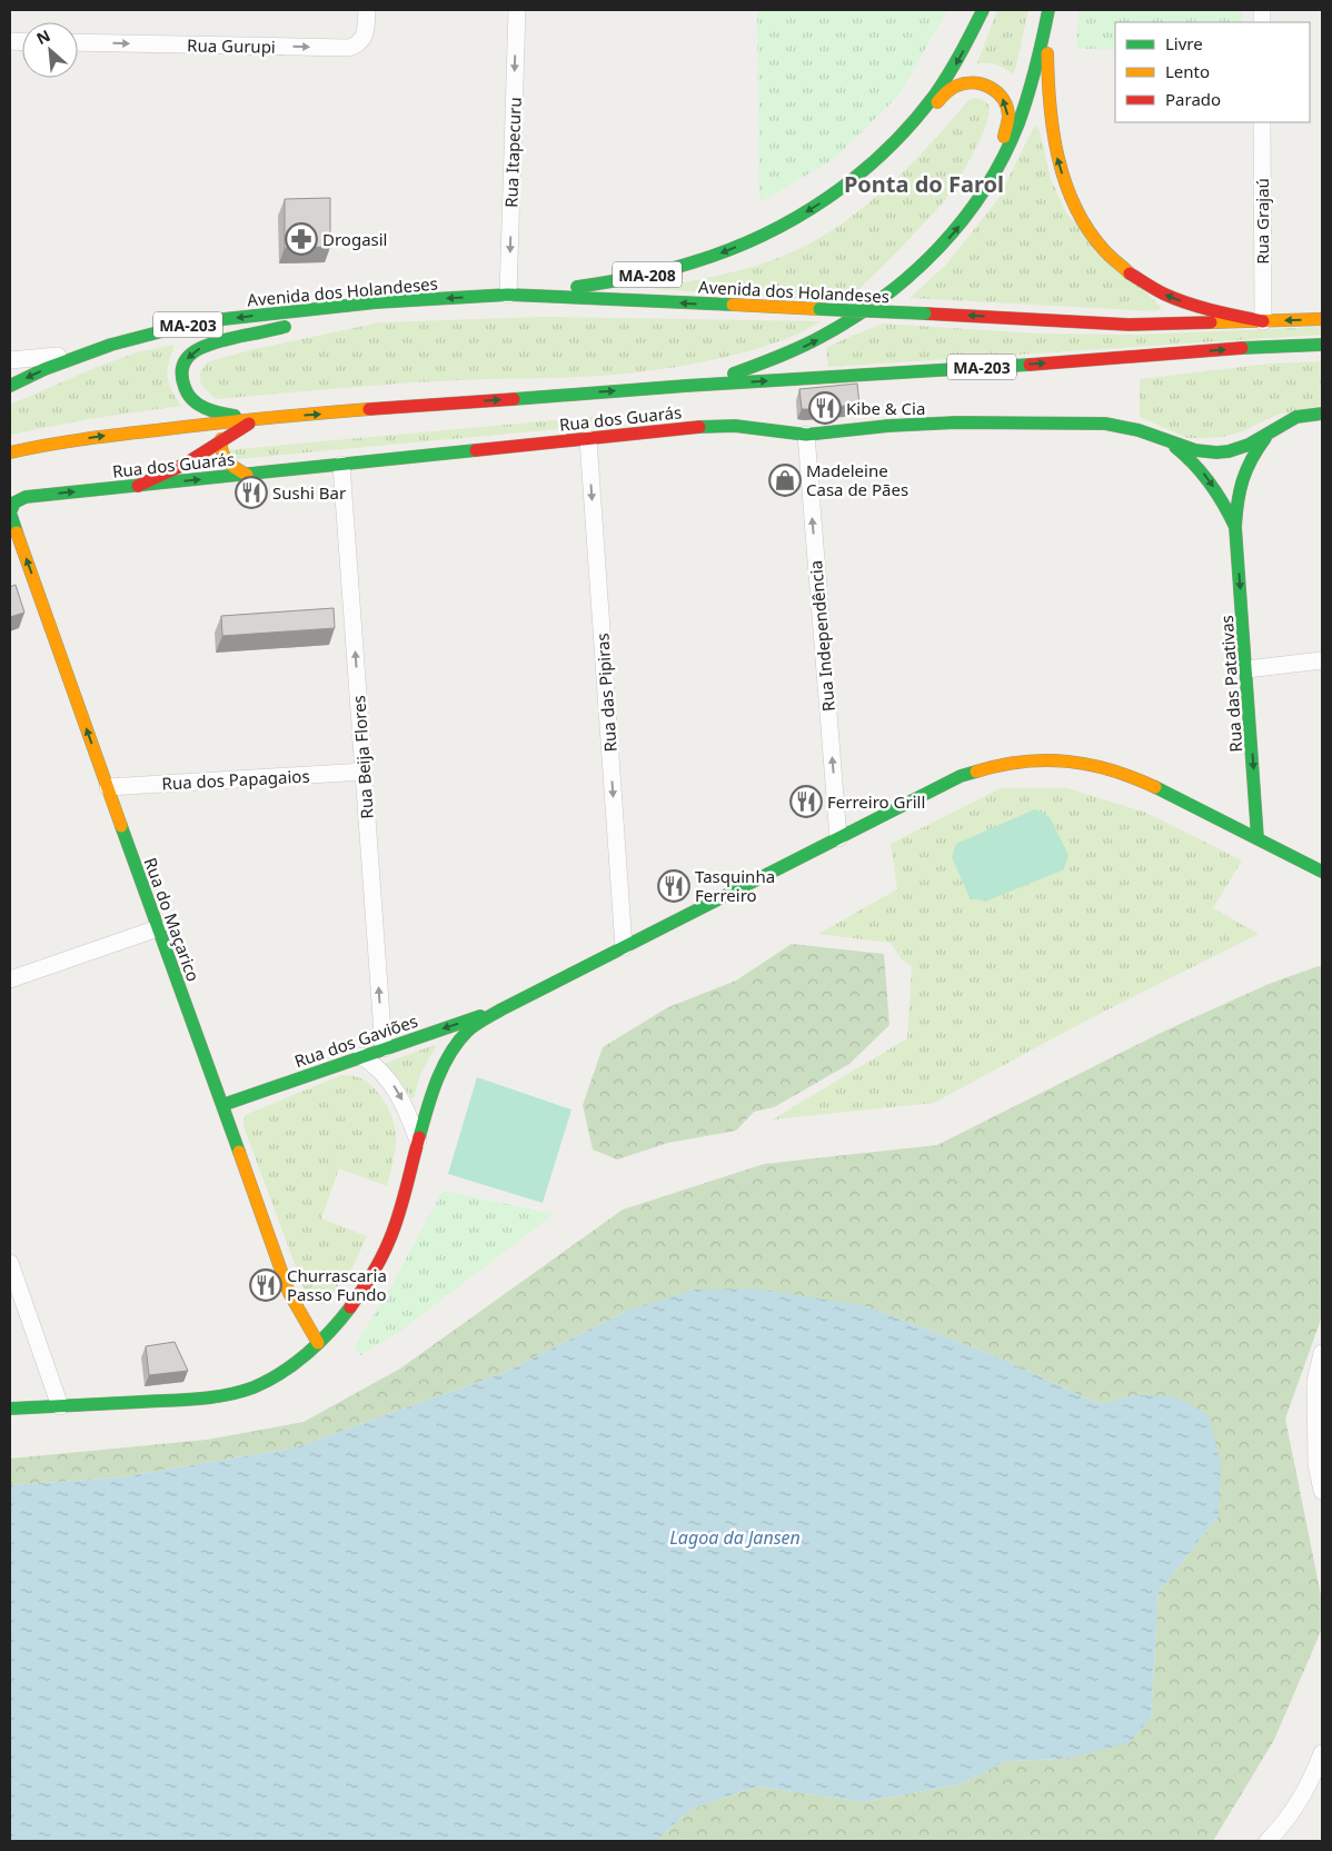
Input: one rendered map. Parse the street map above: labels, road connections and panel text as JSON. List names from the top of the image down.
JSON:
{
  "streets": {
    "main road": [
      "MA-208",
      "Avenida dos Holandeses",
      "MA-203",
      "Rua dos Guarás",
      "Rua das Patativas",
      "Rua do Maçarico",
      "Rua dos Gaviões"
    ],
    "street": [
      "Rua Gurupi",
      "Rua Itapecuru",
      "Rua Grajaú",
      "Rua Independência",
      "Rua das Pipiras",
      "Rua Beija Flores",
      "Rua dos Papagaios"
    ]
  },
  "crossings": [
    ["Rua Itapecuru", "MA-208"],
    ["Rua Itapecuru", "Avenida dos Holandeses"],
    ["Rua Grajaú", "Avenida dos Holandeses"],
    ["MA-208", "Avenida dos Holandeses"],
    ["Rua dos Guarás", "Rua Independência"],
    ["Rua dos Guarás", "Rua das Patativas"],
    ["Rua dos Guarás", "Rua das Pipiras"],
    ["Rua dos Guarás", "Rua Beija Flores"],
    ["Rua dos Guarás", "Rua do Maçarico"],
    ["Rua Beija Flores", "Rua dos Papagaios"],
    ["Rua Beija Flores", "Rua dos Gaviões"],
    ["Rua dos Papagaios", "Rua do Maçarico"],
    ["Rua do Maçarico", "Rua dos Gaviões"]
  ],
  "one_way": [
    "Rua Gurupi",
    "Rua Itapecuru",
    "Rua Independência",
    "Rua das Patativas",
    "Rua das Pipiras",
    "Rua Beija Flores",
    "Rua dos Gaviões"
  ],
  "districts": ["Ponta do Farol"],
  "water": ["Lagoa da Jansen"],
  "places": {
    "pharmacy": ["Drogasil"],
    "restaurant": [
      "Kibe & Cia",
      "Sushi Bar",
      "Ferreiro Grill",
      "Tasquinha Ferreiro",
      "Churrascaria Passo Fundo"
    ],
    "shop": ["Madeleine Casa de Pães"]
  },
  "legend": ["Livre", "Lento", "Parado"],
  "north": "top left"
}
